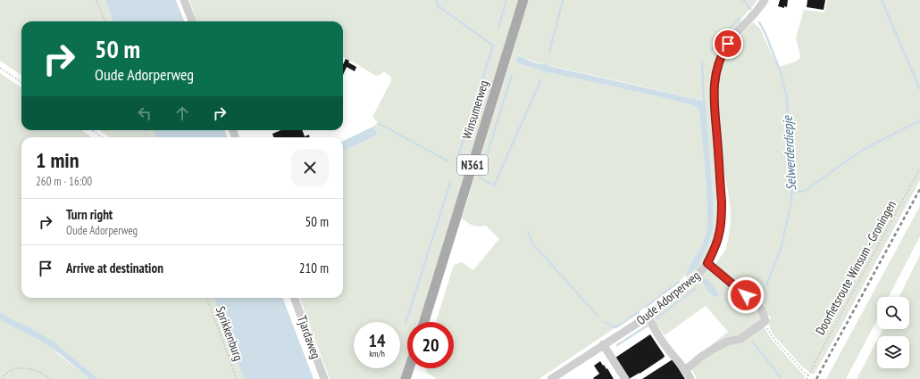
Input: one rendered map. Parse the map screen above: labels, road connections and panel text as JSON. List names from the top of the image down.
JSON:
{
  "streets": {
    "main road": ["Winsumerweg", "N361"],
    "street": ["Oude Adorperweg", "Tjardaweg"],
    "path": ["Doorfietsroute Winsum - Groningen", "Sprikkenburg"]
  },
  "water": ["Selwerderdiepje"],
  "page": {
    "turn": ["50 m", "Oude Adorperweg"],
    "heading": ["1 min", "260 m · 16:00"],
    "list": [
      {
        "name": "Turn right",
        "note": "Oude Adorperweg",
        "value": "50 m"
      },
      {
        "name": "Arrive at destination",
        "value": "210 m"
      }
    ],
    "speed": "14 km/h",
    "limit": "20"
  }
}
